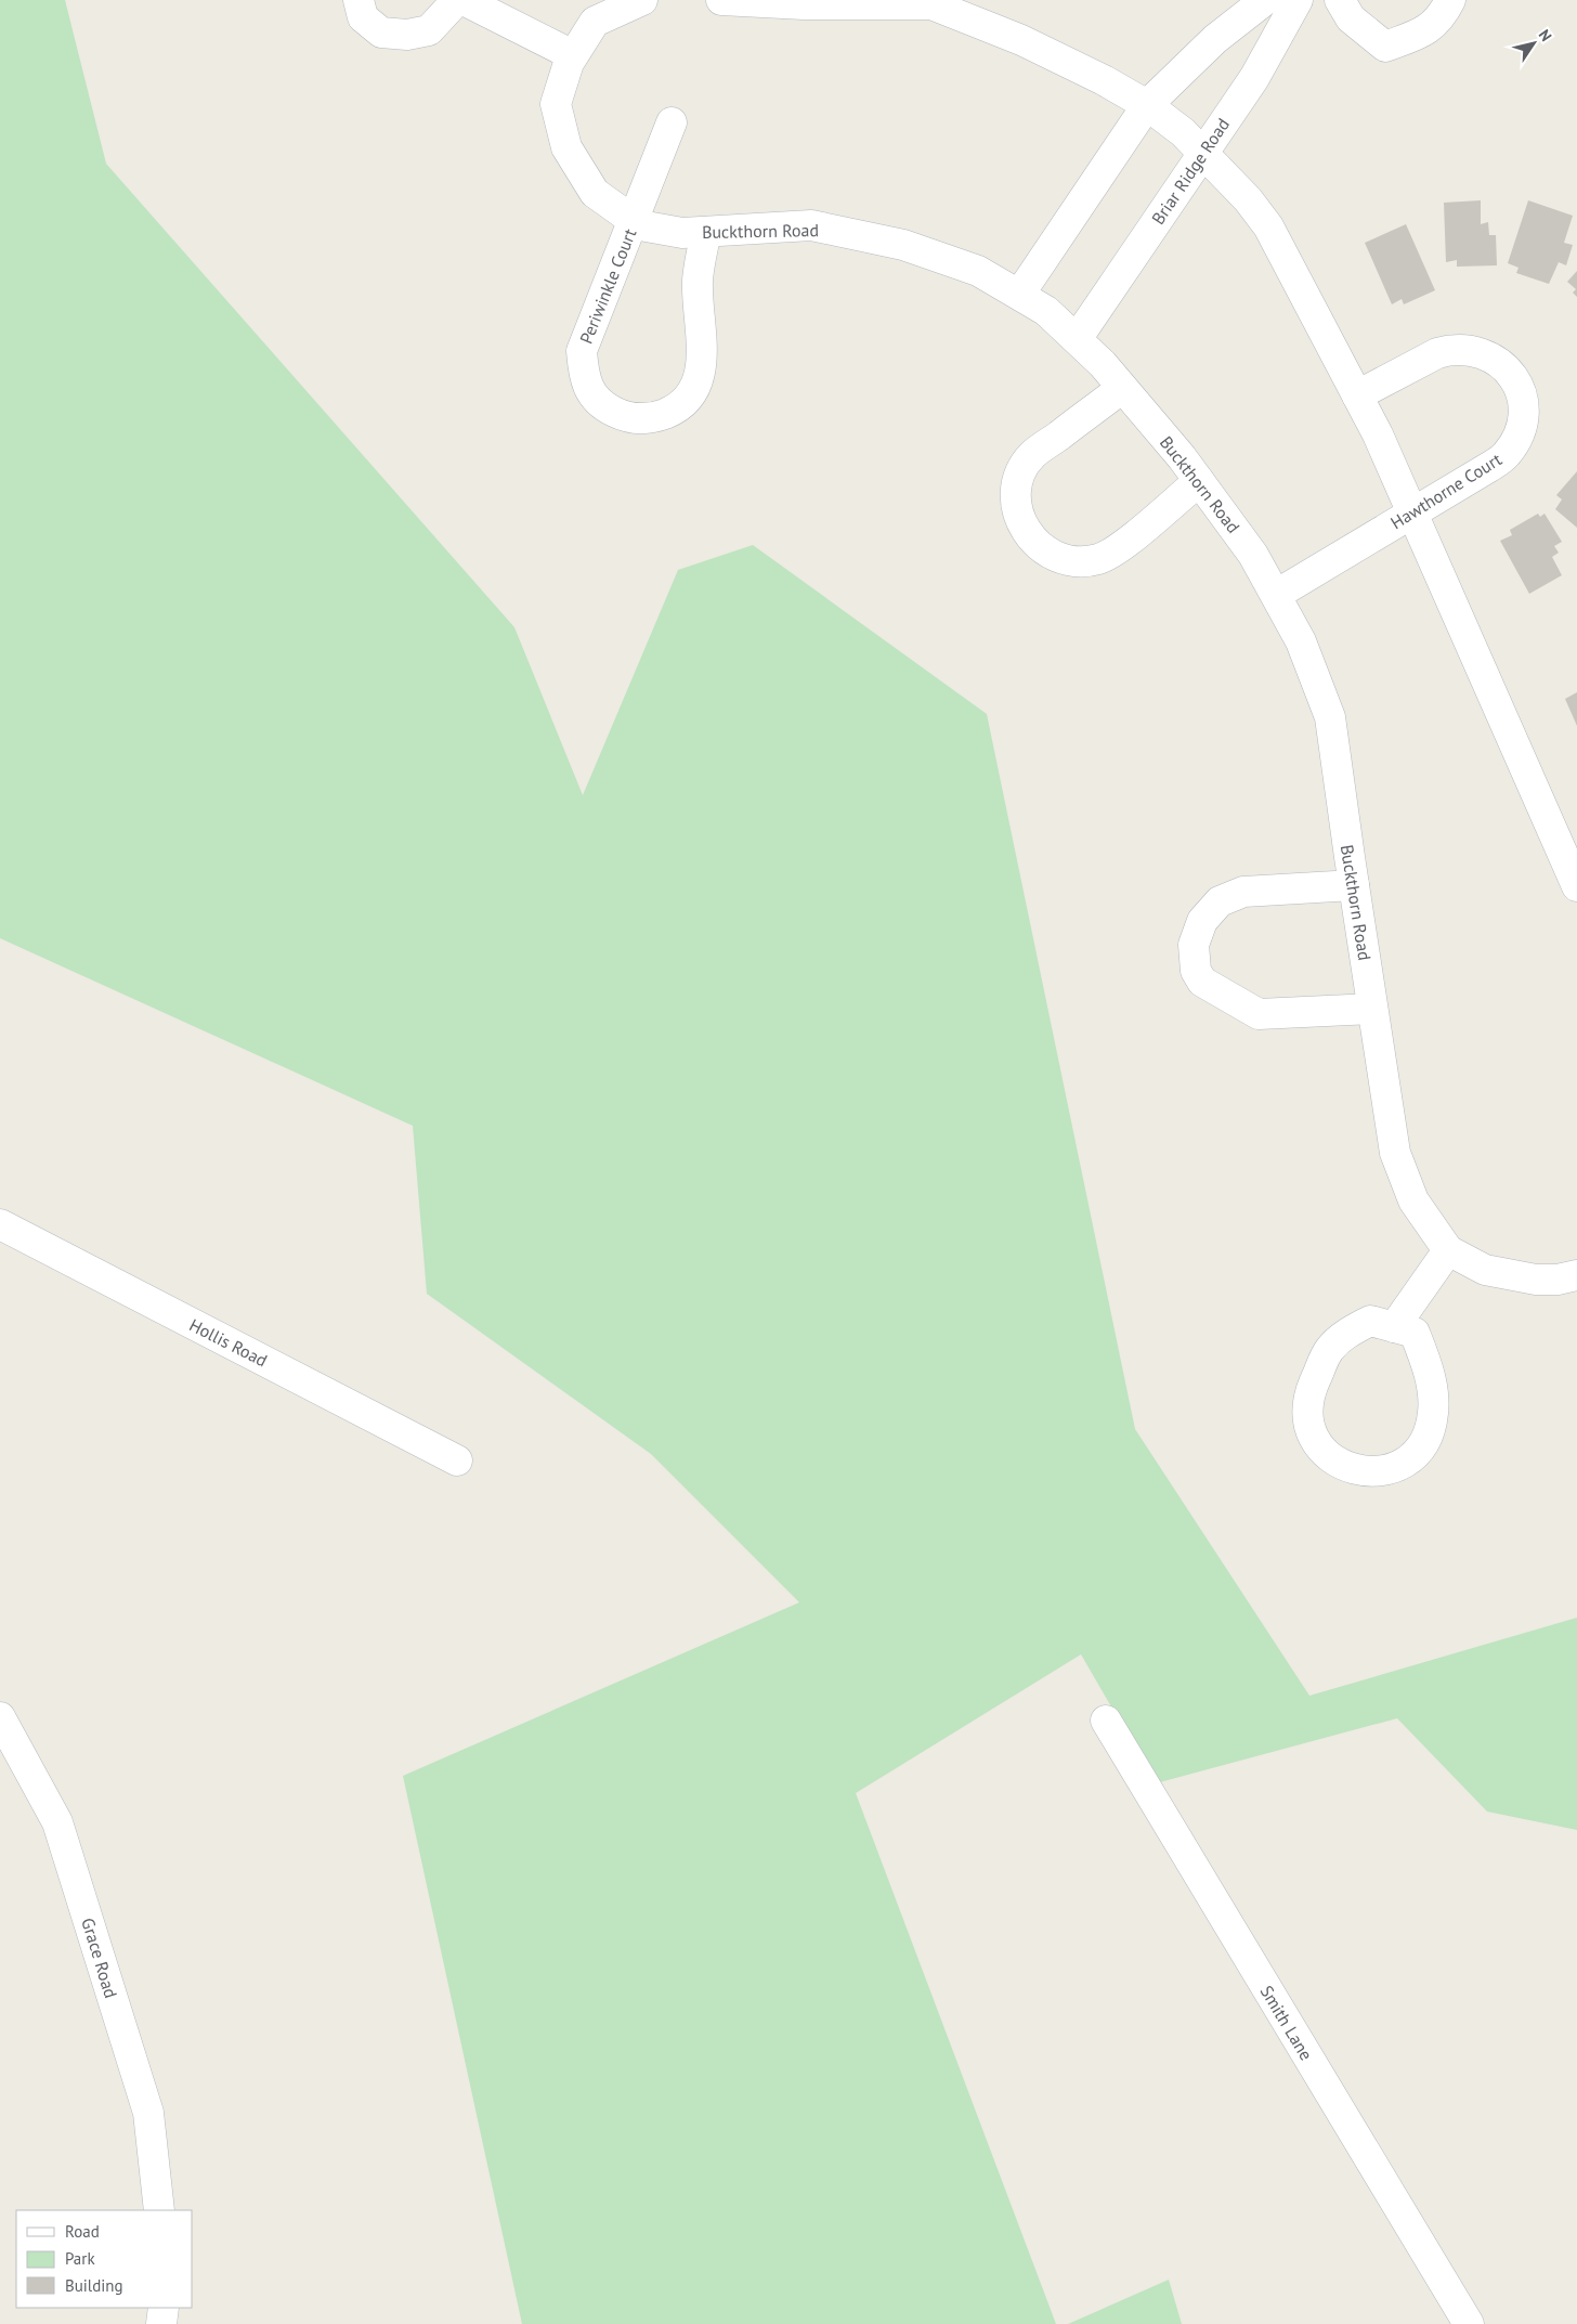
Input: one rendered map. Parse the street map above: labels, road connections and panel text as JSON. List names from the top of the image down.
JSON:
{
  "streets": {
    "street": [
      "Briar Ridge Road",
      "Buckthorn Road",
      "Periwinkle Court",
      "Hawthorne Court",
      "Hollis Road",
      "Grace Road",
      "Smith Lane"
    ]
  },
  "crossings": [
    ["Briar Ridge Road", "Buckthorn Road"],
    ["Buckthorn Road", "Periwinkle Court"],
    ["Buckthorn Road", "Hawthorne Court"]
  ],
  "legend": ["Road", "Park", "Building"],
  "north": "top right"
}
